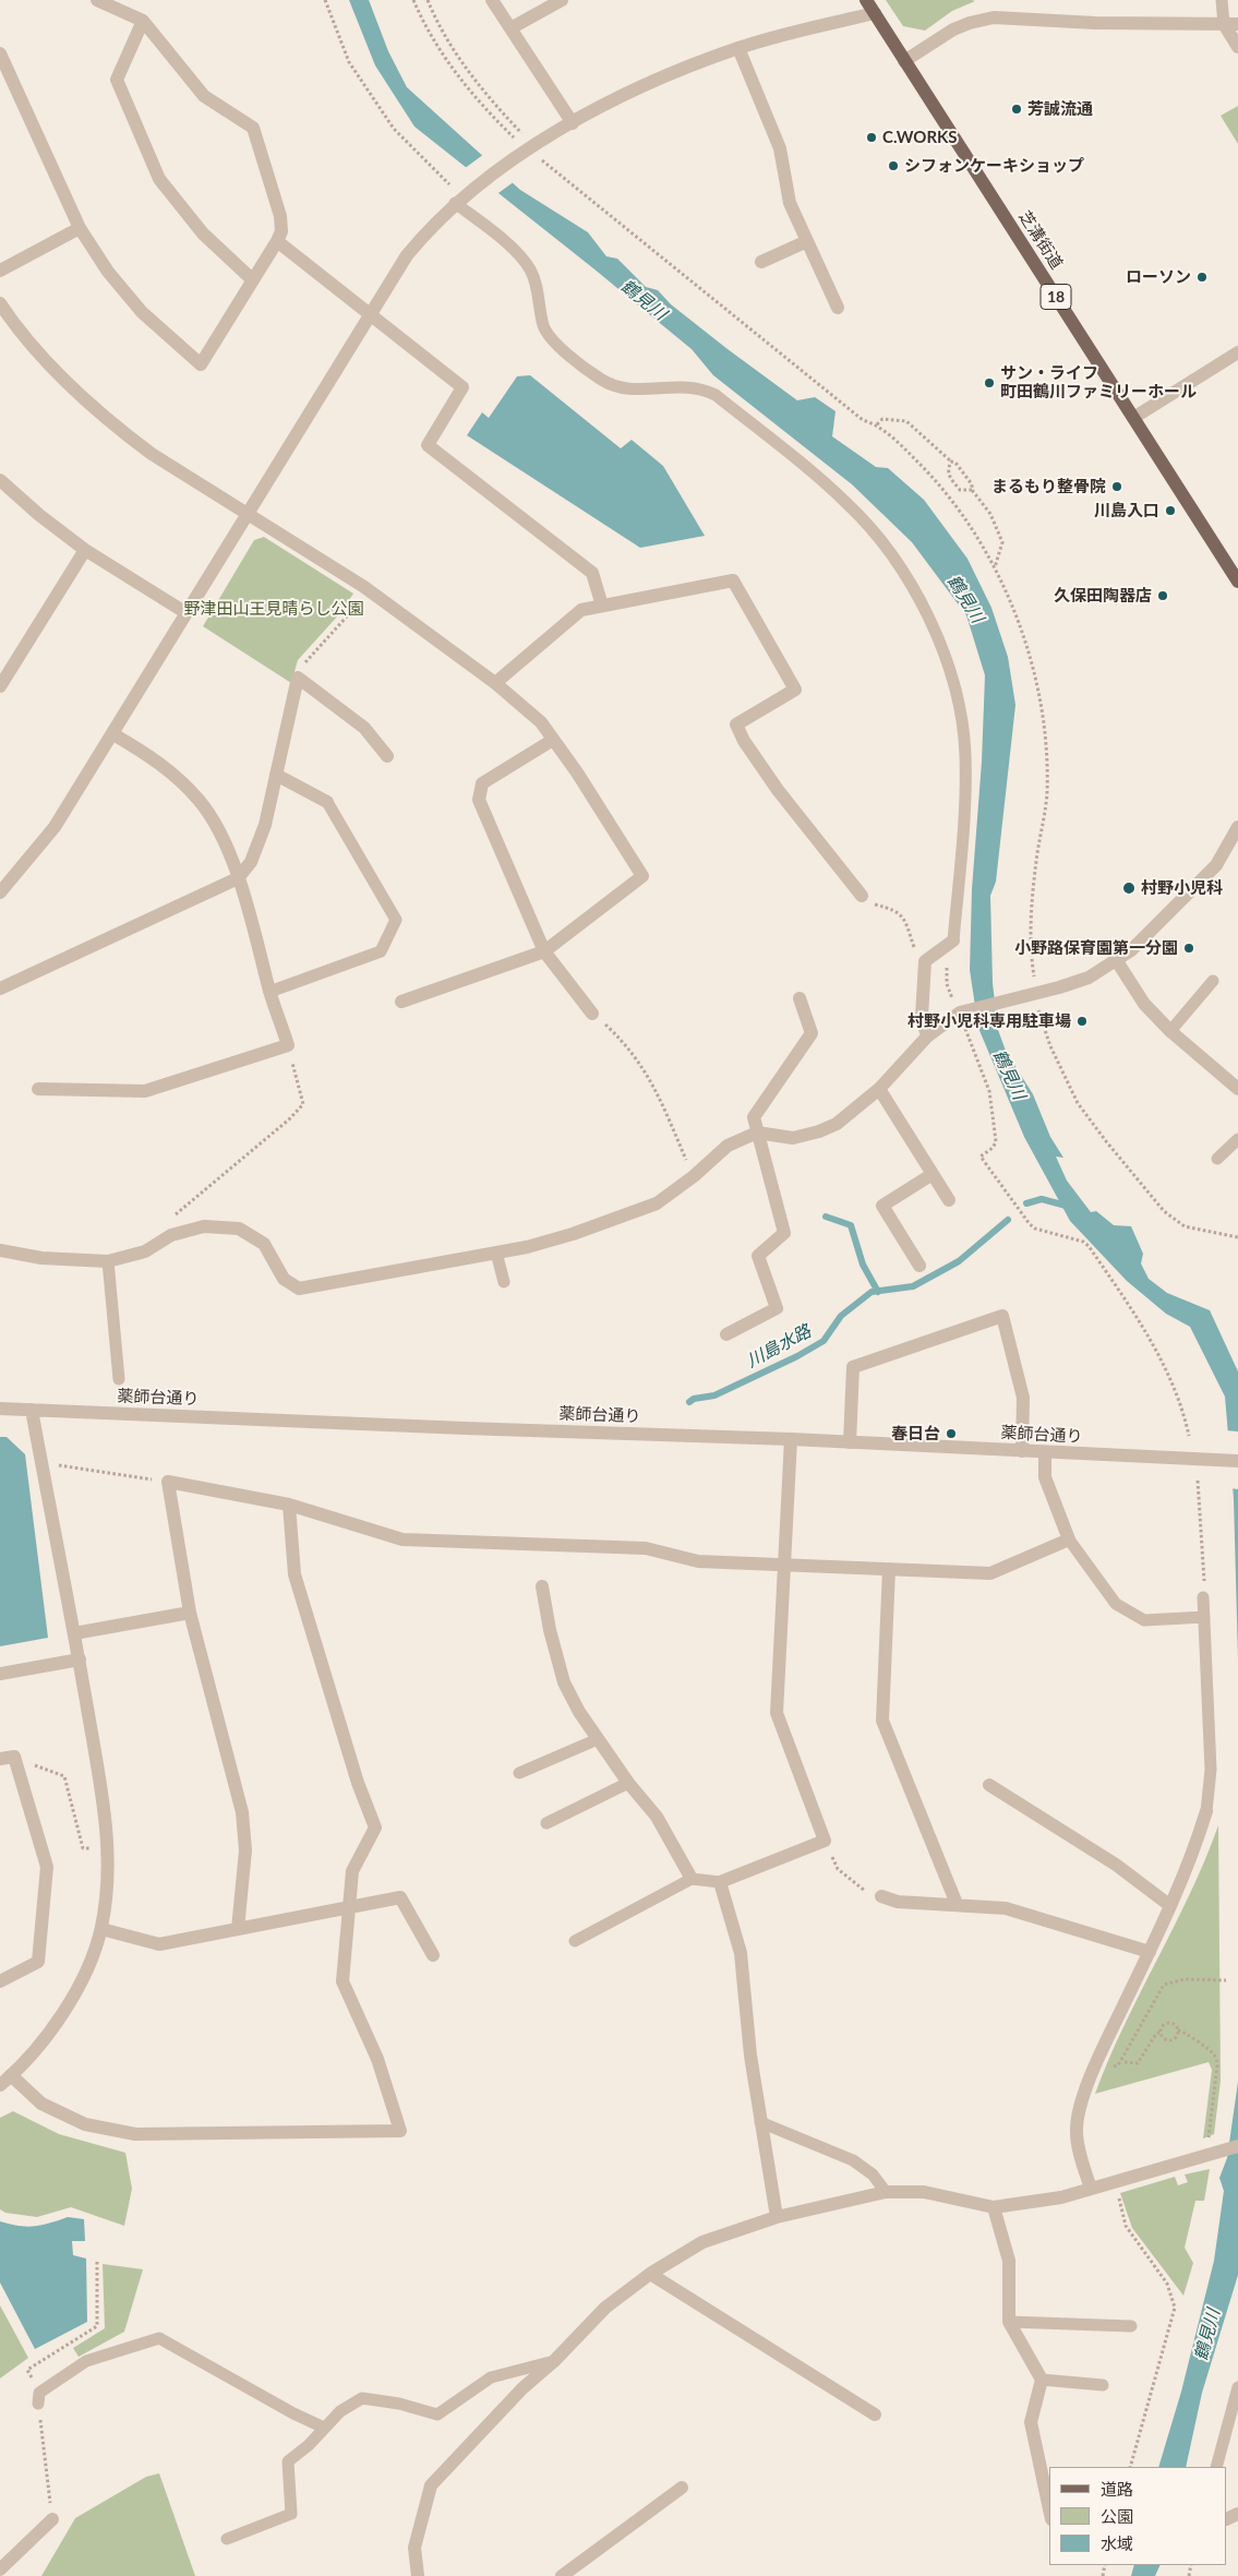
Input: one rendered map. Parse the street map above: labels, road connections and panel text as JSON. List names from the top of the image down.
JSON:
{
  "streets": {
    "main road": ["芝溝街道", "18"],
    "street": ["薬師台通り"]
  },
  "water": ["鶴見川", "川島水路"],
  "parks": ["野津田山王見晴らし公園"],
  "places": [
    "芳誠流通",
    "C.WORKS",
    "シフォンケーキショップ",
    "ローソン",
    "サン・ライフ 町田鶴川ファミリーホール",
    "まるもり整骨院",
    "川島入口",
    "久保田陶器店",
    "村野小児科",
    "小野路保育園第一分園",
    "村野小児科専用駐車場",
    "春日台"
  ],
  "legend": ["道路", "公園", "水域"]
}
